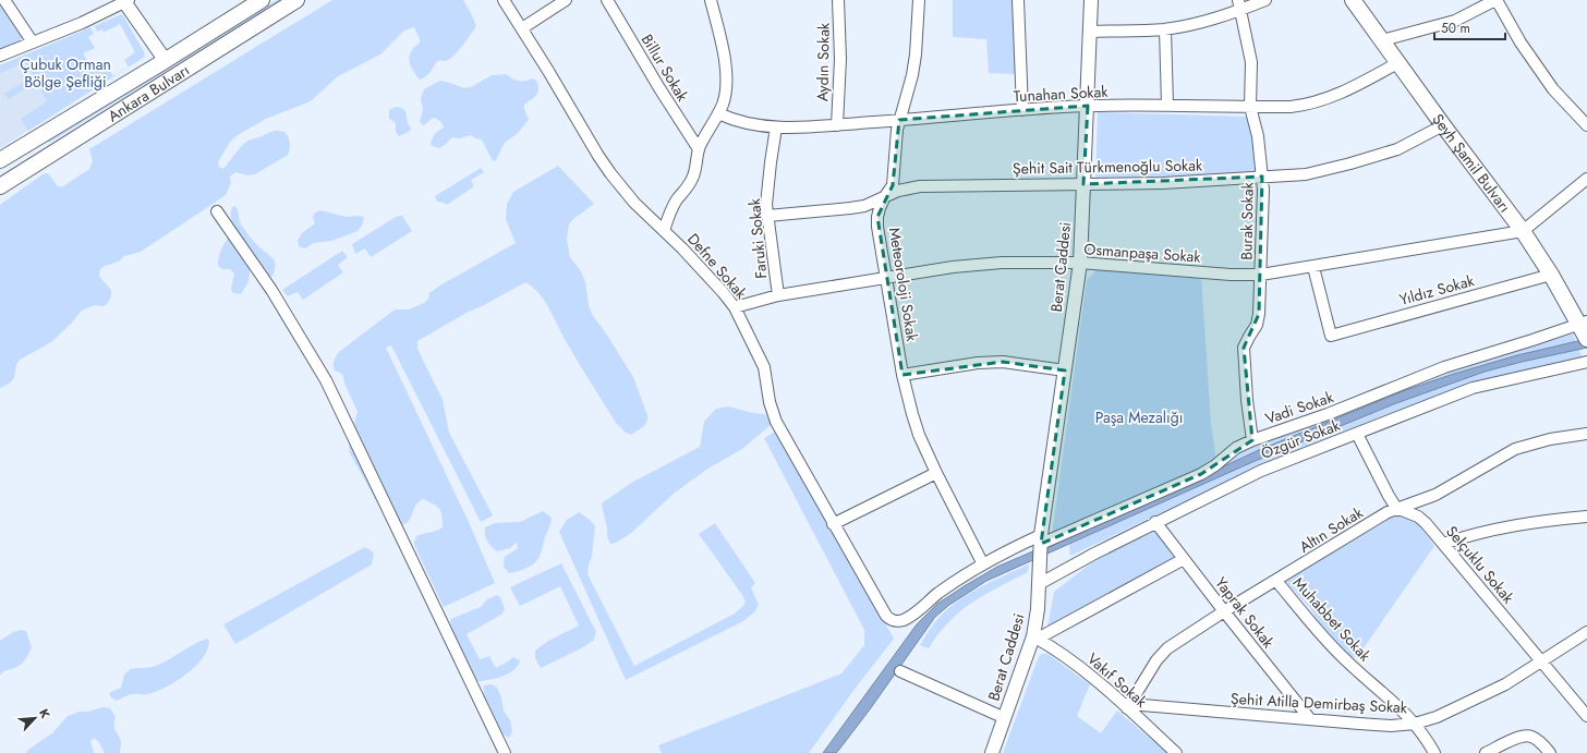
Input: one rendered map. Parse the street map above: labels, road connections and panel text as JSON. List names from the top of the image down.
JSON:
{
  "streets": {
    "main road": ["Ankara Bulvarı", "Şeyh Şamil Bulvarı"],
    "street": [
      "Aydın Sokak",
      "Billur Sokak",
      "Tunahan Sokak",
      "Şehit Sait Türkmenoğlu Sokak",
      "Burak Sokak",
      "Faruki Sokak",
      "Osmanpaşa Sokak",
      "Defne Sokak",
      "Berat Caddesi",
      "Meteoroloji Sokak",
      "Yıldız Sokak",
      "Vadi Sokak",
      "Özgür Sokak",
      "Altın Sokak",
      "Selçuklu Sokak",
      "Yaprak Sokak",
      "Muhabbet Sokak",
      "Vakıf Sokak",
      "Şehit Atilla Demirbaş Sokak"
    ]
  },
  "crossings": [
    ["Aydın Sokak", "Tunahan Sokak"],
    ["Tunahan Sokak", "Şeyh Şamil Bulvarı"],
    ["Tunahan Sokak", "Burak Sokak"],
    ["Tunahan Sokak", "Faruki Sokak"],
    ["Tunahan Sokak", "Berat Caddesi"],
    ["Tunahan Sokak", "Meteoroloji Sokak"],
    ["Şeyh Şamil Bulvarı", "Şehit Sait Türkmenoğlu Sokak"],
    ["Şeyh Şamil Bulvarı", "Osmanpaşa Sokak"],
    ["Şeyh Şamil Bulvarı", "Yıldız Sokak"],
    ["Şeyh Şamil Bulvarı", "Vadi Sokak"],
    ["Şehit Sait Türkmenoğlu Sokak", "Burak Sokak"],
    ["Şehit Sait Türkmenoğlu Sokak", "Faruki Sokak"],
    ["Şehit Sait Türkmenoğlu Sokak", "Berat Caddesi"],
    ["Şehit Sait Türkmenoğlu Sokak", "Meteoroloji Sokak"],
    ["Burak Sokak", "Osmanpaşa Sokak"],
    ["Burak Sokak", "Vadi Sokak"],
    ["Faruki Sokak", "Osmanpaşa Sokak"],
    ["Osmanpaşa Sokak", "Defne Sokak"],
    ["Osmanpaşa Sokak", "Berat Caddesi"],
    ["Osmanpaşa Sokak", "Meteoroloji Sokak"],
    ["Osmanpaşa Sokak", "Yıldız Sokak"],
    ["Defne Sokak", "Vadi Sokak"],
    ["Berat Caddesi", "Vadi Sokak"],
    ["Berat Caddesi", "Özgür Sokak"],
    ["Berat Caddesi", "Vakıf Sokak"],
    ["Meteoroloji Sokak", "Vadi Sokak"],
    ["Özgür Sokak", "Yaprak Sokak"],
    ["Altın Sokak", "Selçuklu Sokak"],
    ["Altın Sokak", "Yaprak Sokak"],
    ["Altın Sokak", "Muhabbet Sokak"],
    ["Altın Sokak", "Vakıf Sokak"],
    ["Altın Sokak", "Şehit Atilla Demirbaş Sokak"],
    ["Selçuklu Sokak", "Şehit Atilla Demirbaş Sokak"],
    ["Yaprak Sokak", "Şehit Atilla Demirbaş Sokak"],
    ["Muhabbet Sokak", "Şehit Atilla Demirbaş Sokak"],
    ["Vakıf Sokak", "Şehit Atilla Demirbaş Sokak"]
  ],
  "parks": ["Çubuk Orman Bölge Şefliği", "Paşa Mezalığı"],
  "scale_bar": "50 m",
  "north": "top right"
}
